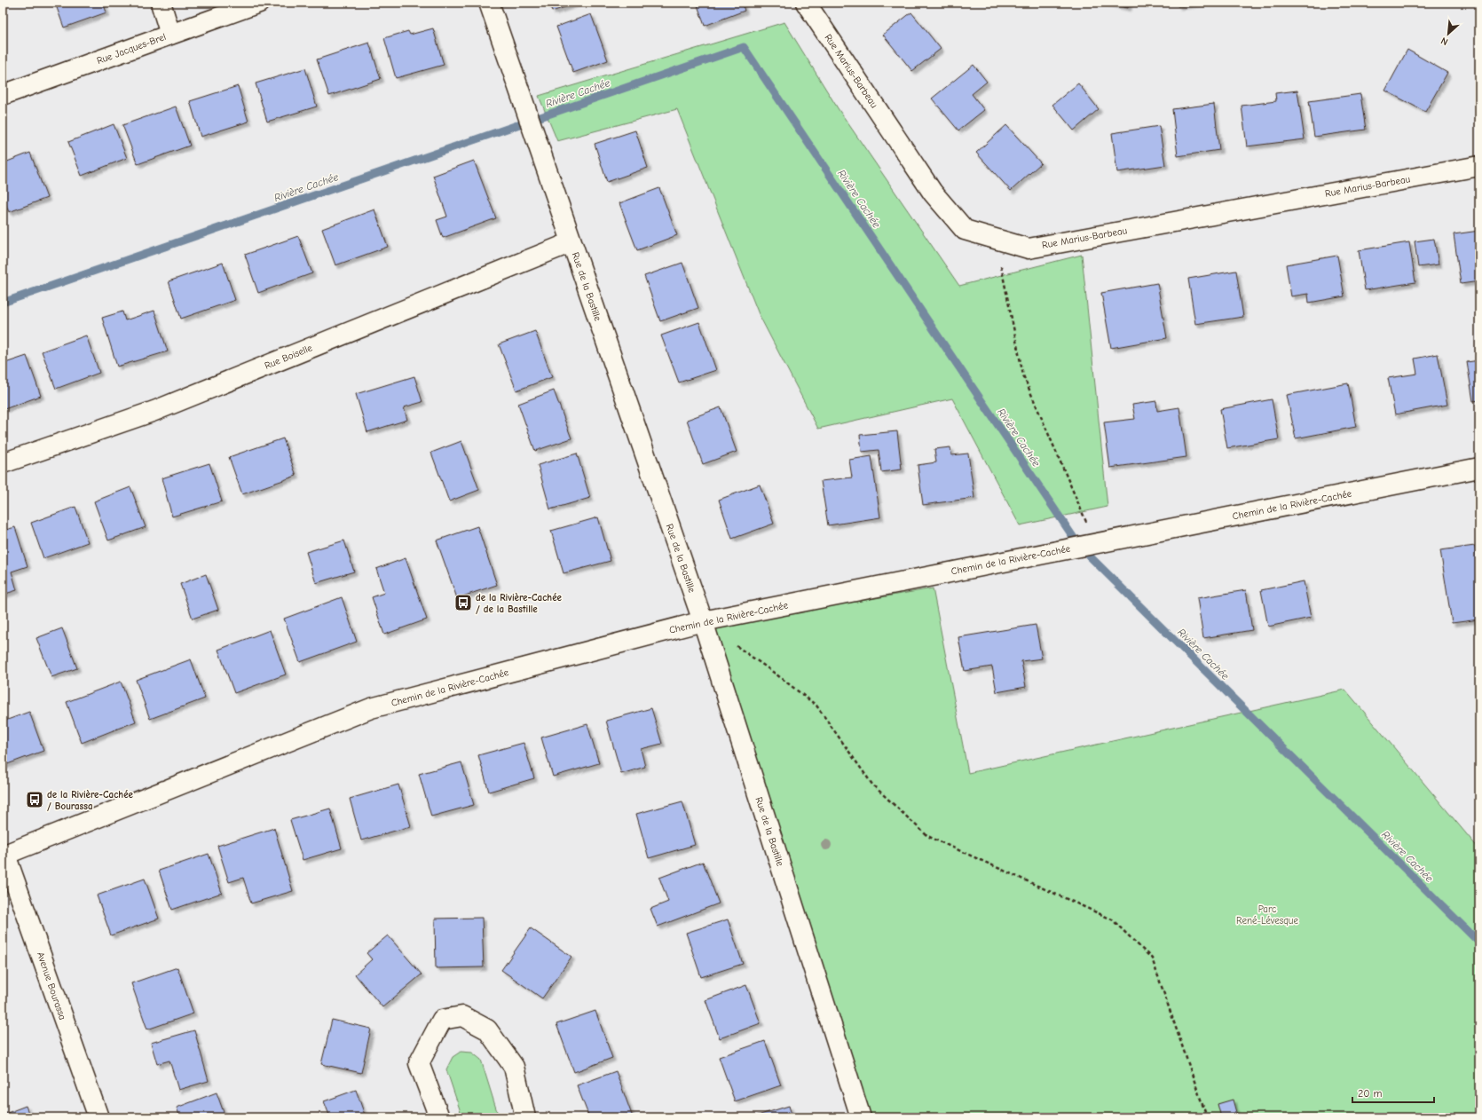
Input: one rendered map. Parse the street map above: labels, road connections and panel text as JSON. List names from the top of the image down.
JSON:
{
  "streets": {
    "street": [
      "Rue Jacques-Brel",
      "Rue Marius-Barbeau",
      "Rue de la Bastille",
      "Rue Boiselle",
      "Chemin de la Rivière-Cachée",
      "Avenue Bourassa"
    ]
  },
  "crossings": [
    ["Rue de la Bastille", "Rue Boiselle"],
    ["Rue de la Bastille", "Chemin de la Rivière-Cachée"],
    ["Chemin de la Rivière-Cachée", "Avenue Bourassa"]
  ],
  "water": ["Rivière Cachée"],
  "parks": ["Parc René-Lévesque"],
  "places": {
    "bus stop": ["de la Rivière-Cachée / de la Bastille", "de la Rivière-Cachée / Bourassa"]
  },
  "scale_bar": "20 m",
  "north": "bottom left"
}
